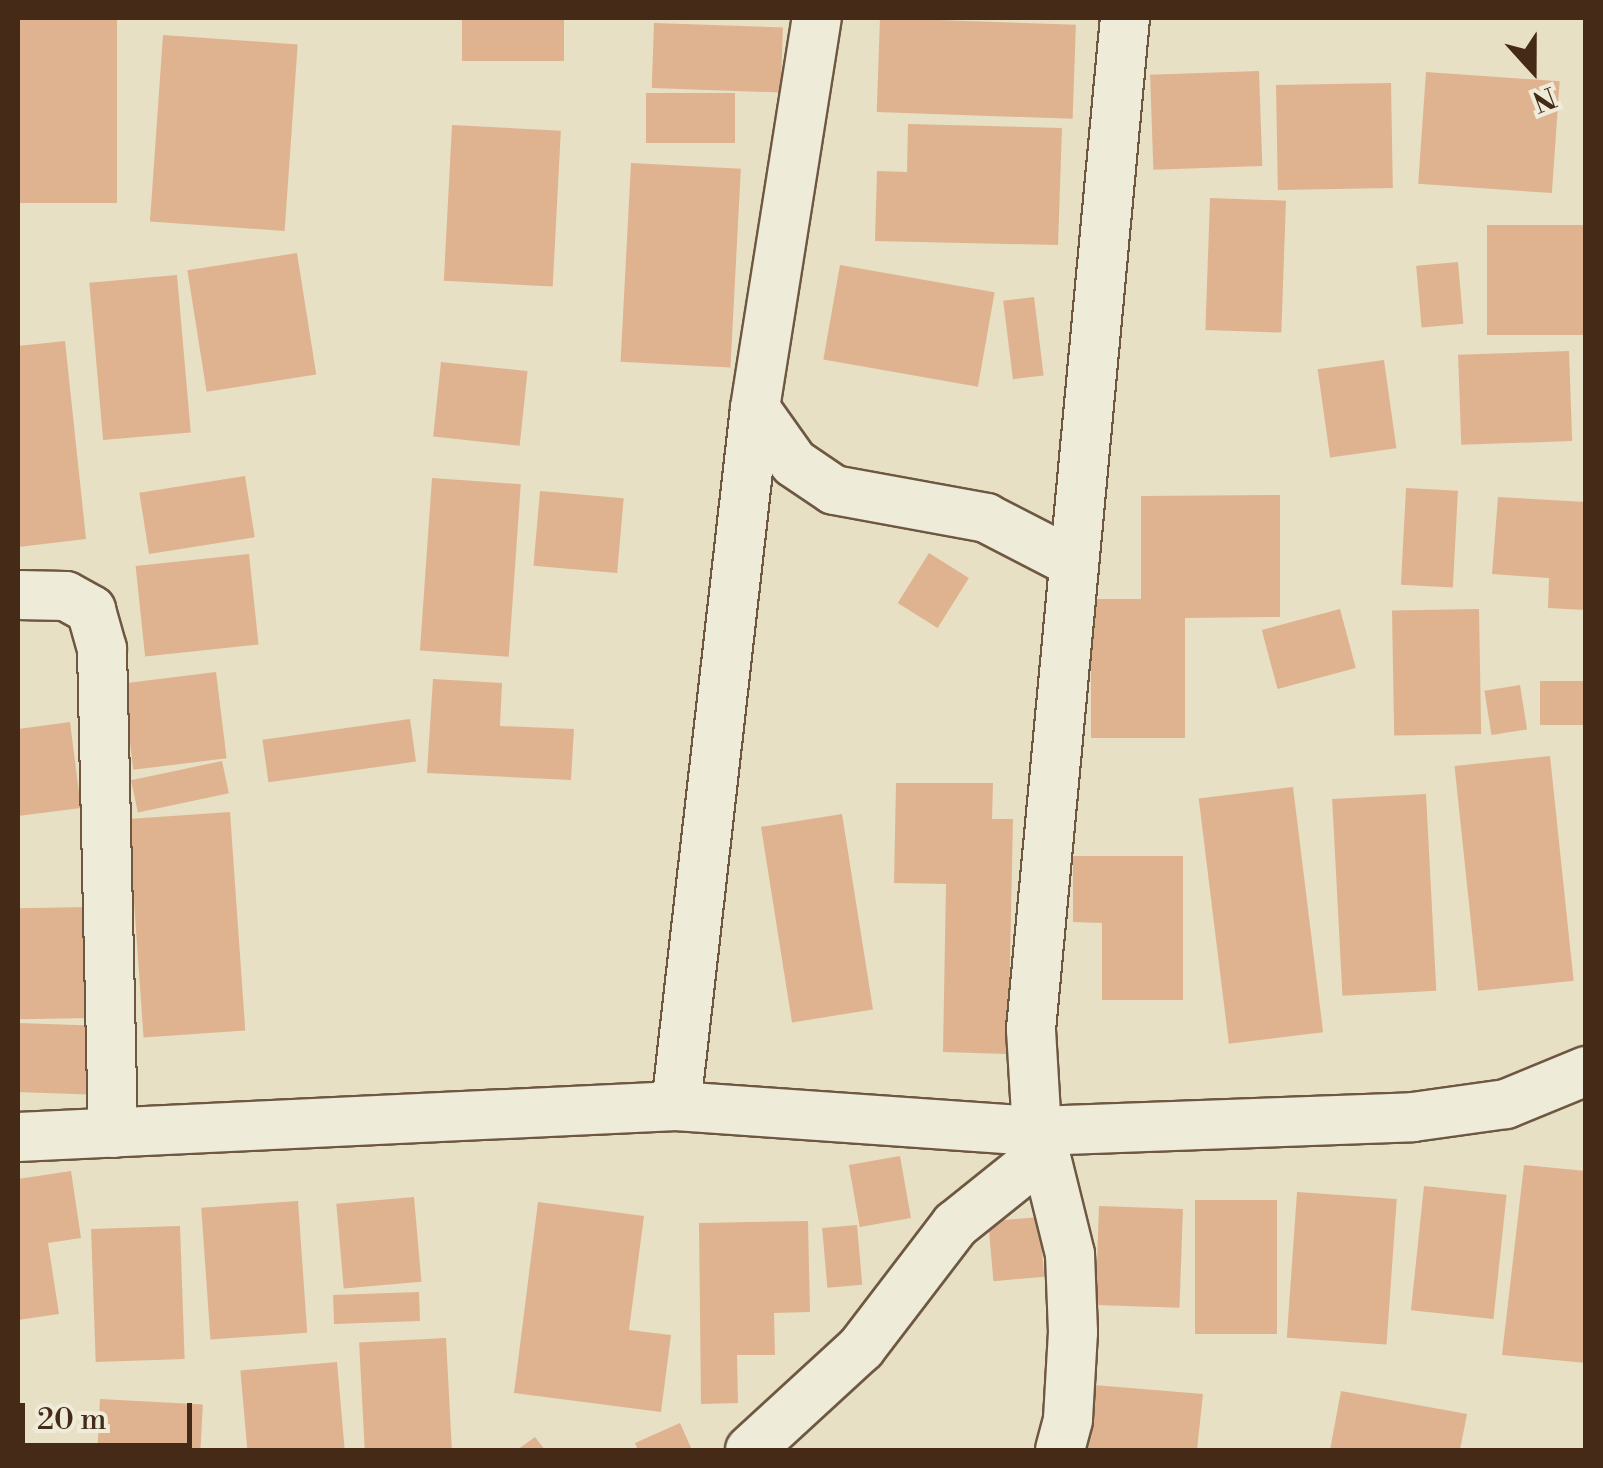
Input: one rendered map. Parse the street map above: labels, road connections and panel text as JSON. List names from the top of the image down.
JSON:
{
  "scale_bar": "20 m",
  "north": "bottom"
}
